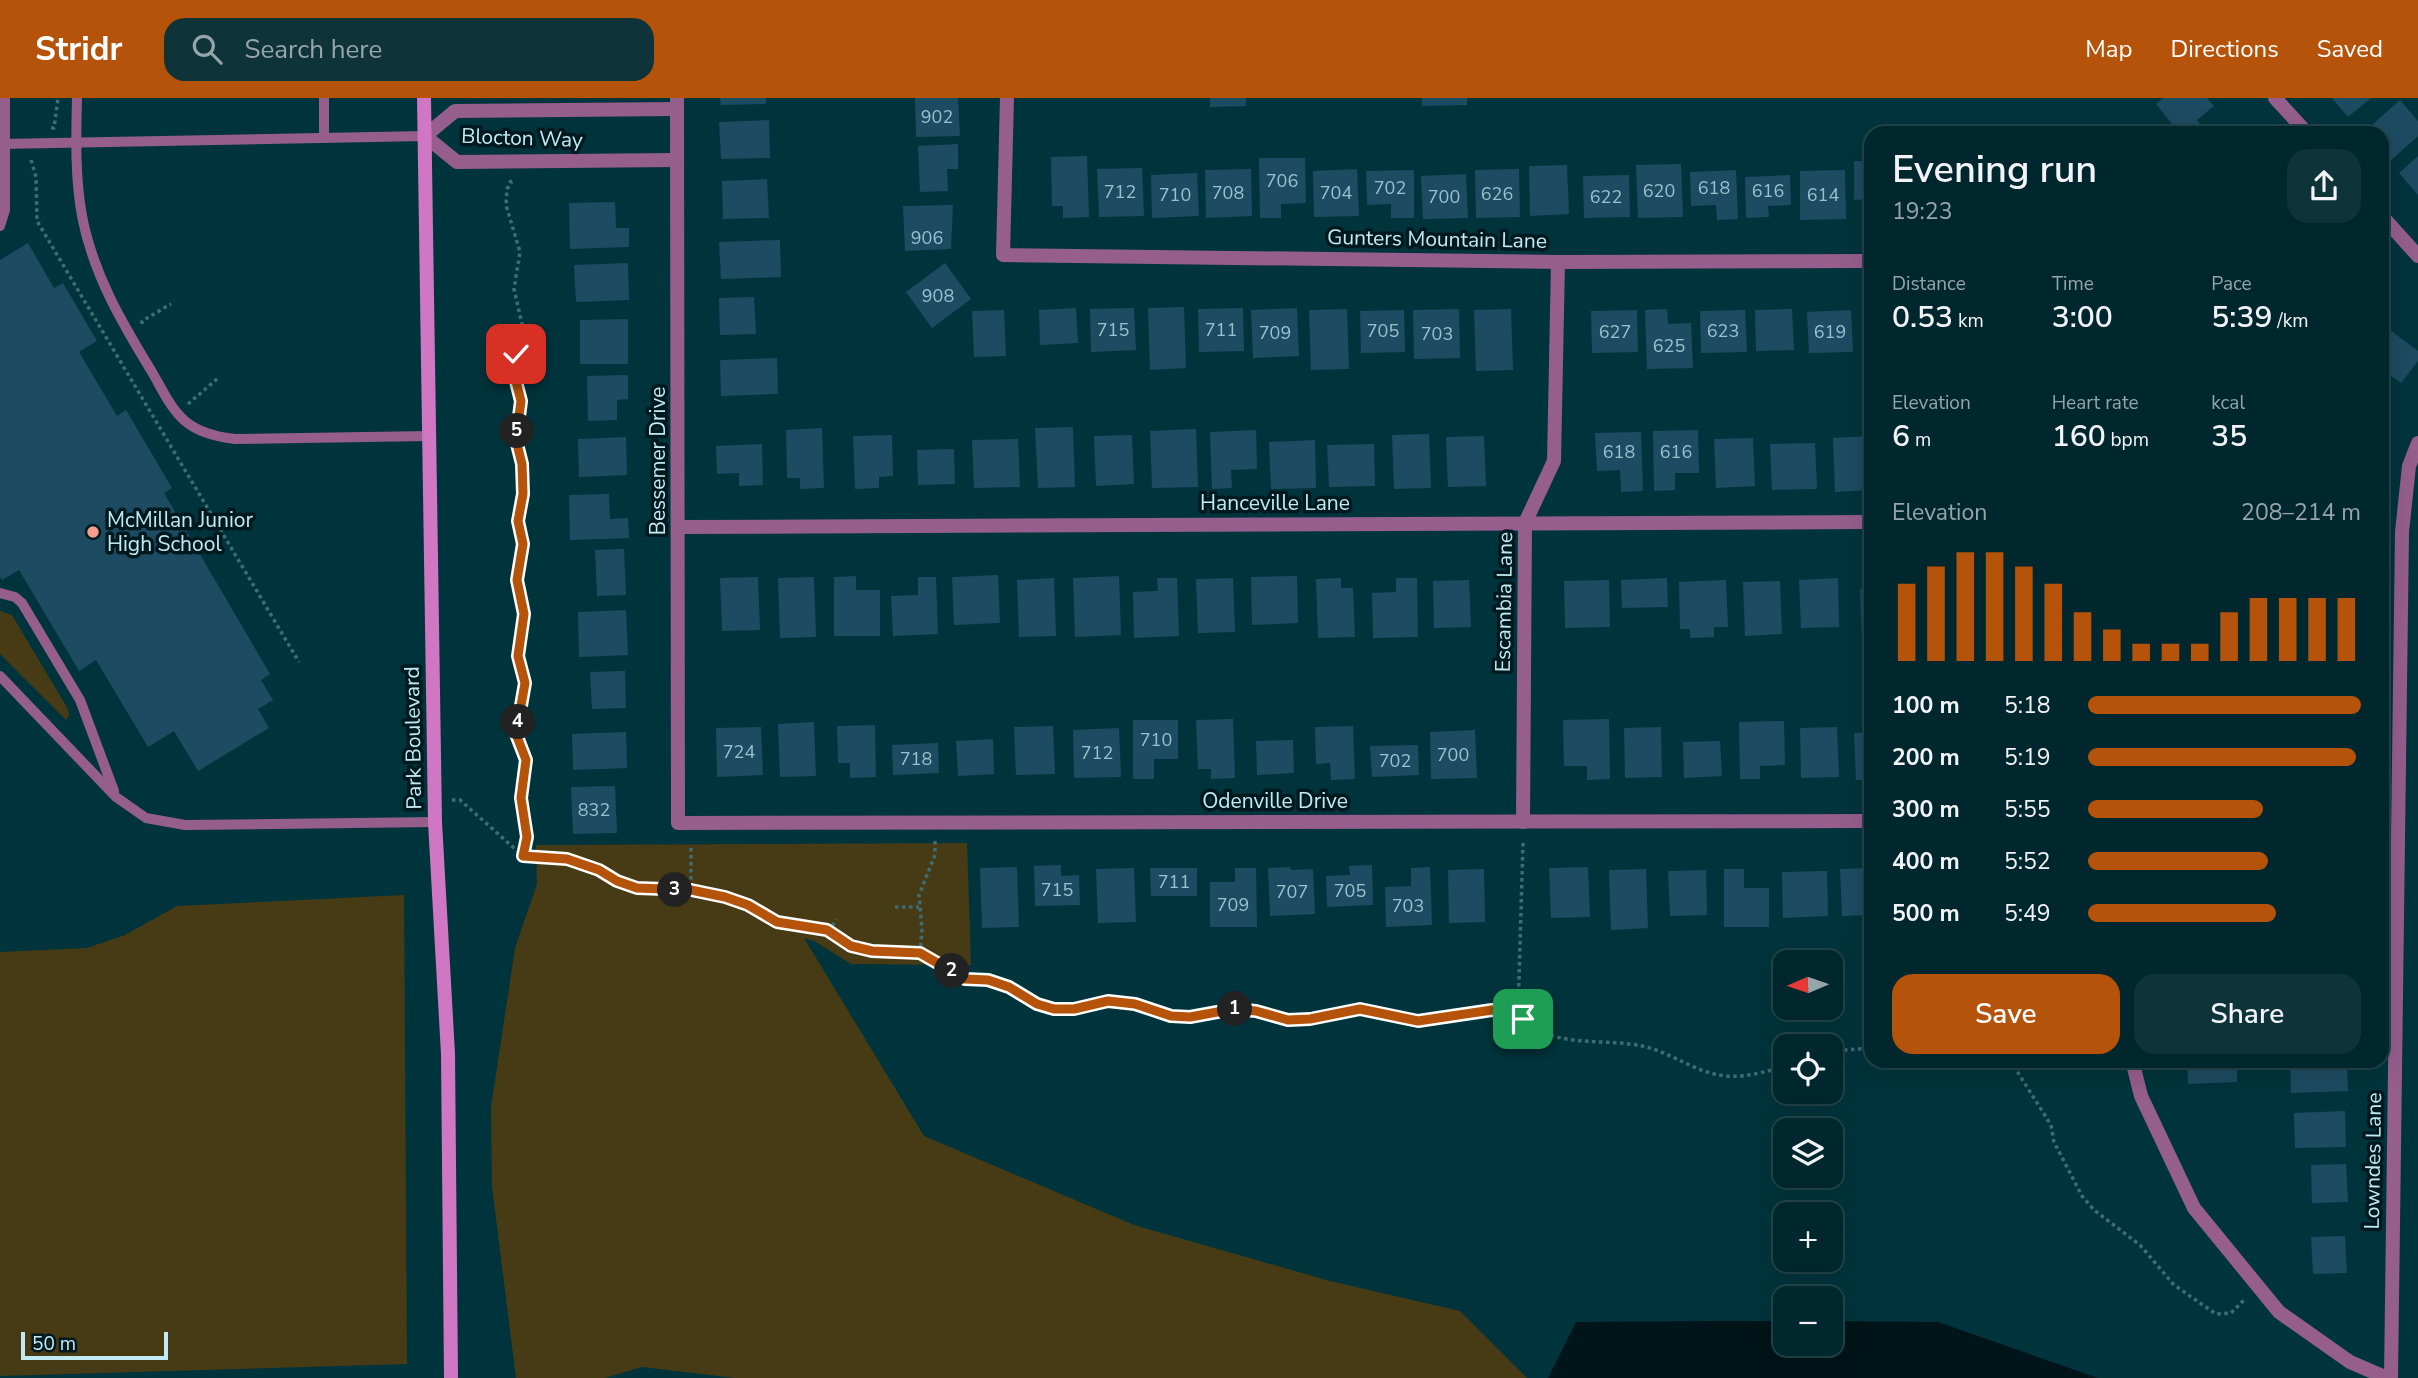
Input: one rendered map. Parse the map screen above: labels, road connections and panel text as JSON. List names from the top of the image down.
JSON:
{
  "streets": {
    "main road": ["Park Boulevard"],
    "street": [
      "Blocton Way",
      "Gunters Mountain Lane",
      "Bessemer Drive",
      "Hanceville Lane",
      "Escambia Lane",
      "Odenville Drive",
      "Lowndes Lane"
    ]
  },
  "crossings": [
    ["Blocton Way", "Bessemer Drive"],
    ["Blocton Way", "Park Boulevard"],
    ["Gunters Mountain Lane", "Escambia Lane"],
    ["Bessemer Drive", "Hanceville Lane"],
    ["Bessemer Drive", "Odenville Drive"],
    ["Hanceville Lane", "Escambia Lane"],
    ["Escambia Lane", "Odenville Drive"]
  ],
  "places": ["McMillan Junior High School"],
  "house_numbers": [
    "902",
    "706",
    "702",
    "618",
    "620",
    "616",
    "712",
    "708",
    "704",
    "626",
    "710",
    "614",
    "700",
    "622",
    "906",
    "908",
    "715",
    "711",
    "705",
    "623",
    "627",
    "619",
    "709",
    "703",
    "625",
    "618",
    "616",
    "710",
    "724",
    "712",
    "700",
    "718",
    "702",
    "832",
    "711",
    "715",
    "705",
    "707",
    "709",
    "703"
  ],
  "scale_bar": "50 m",
  "north": "left",
  "page": {
    "header": "Stridr",
    "search": "Search here",
    "nav": ["Map", "Directions", "Saved"],
    "heading": ["Evening run", "19:23"],
    "stats": [
      ["Distance", "0.53 km"],
      ["Time", "3:00"],
      ["Pace", "5:39 /km"],
      ["Elevation", "6 m"],
      ["Heart rate", "160 bpm"],
      ["kcal", "35"]
    ],
    "pins": [
      "5",
      "4",
      "3",
      "2",
      "1"
    ],
    "chart": ["Elevation", "208–214 m"],
    "list": [
      {
        "name": "100 m",
        "note": "5:18"
      },
      {
        "name": "200 m",
        "note": "5:19"
      },
      {
        "name": "300 m",
        "note": "5:55"
      },
      {
        "name": "400 m",
        "note": "5:52"
      },
      {
        "name": "500 m",
        "note": "5:49"
      }
    ],
    "map_buttons": ["+", "−"],
    "buttons": ["Save", "Share"],
    "scale": "50 m"
  }
}
